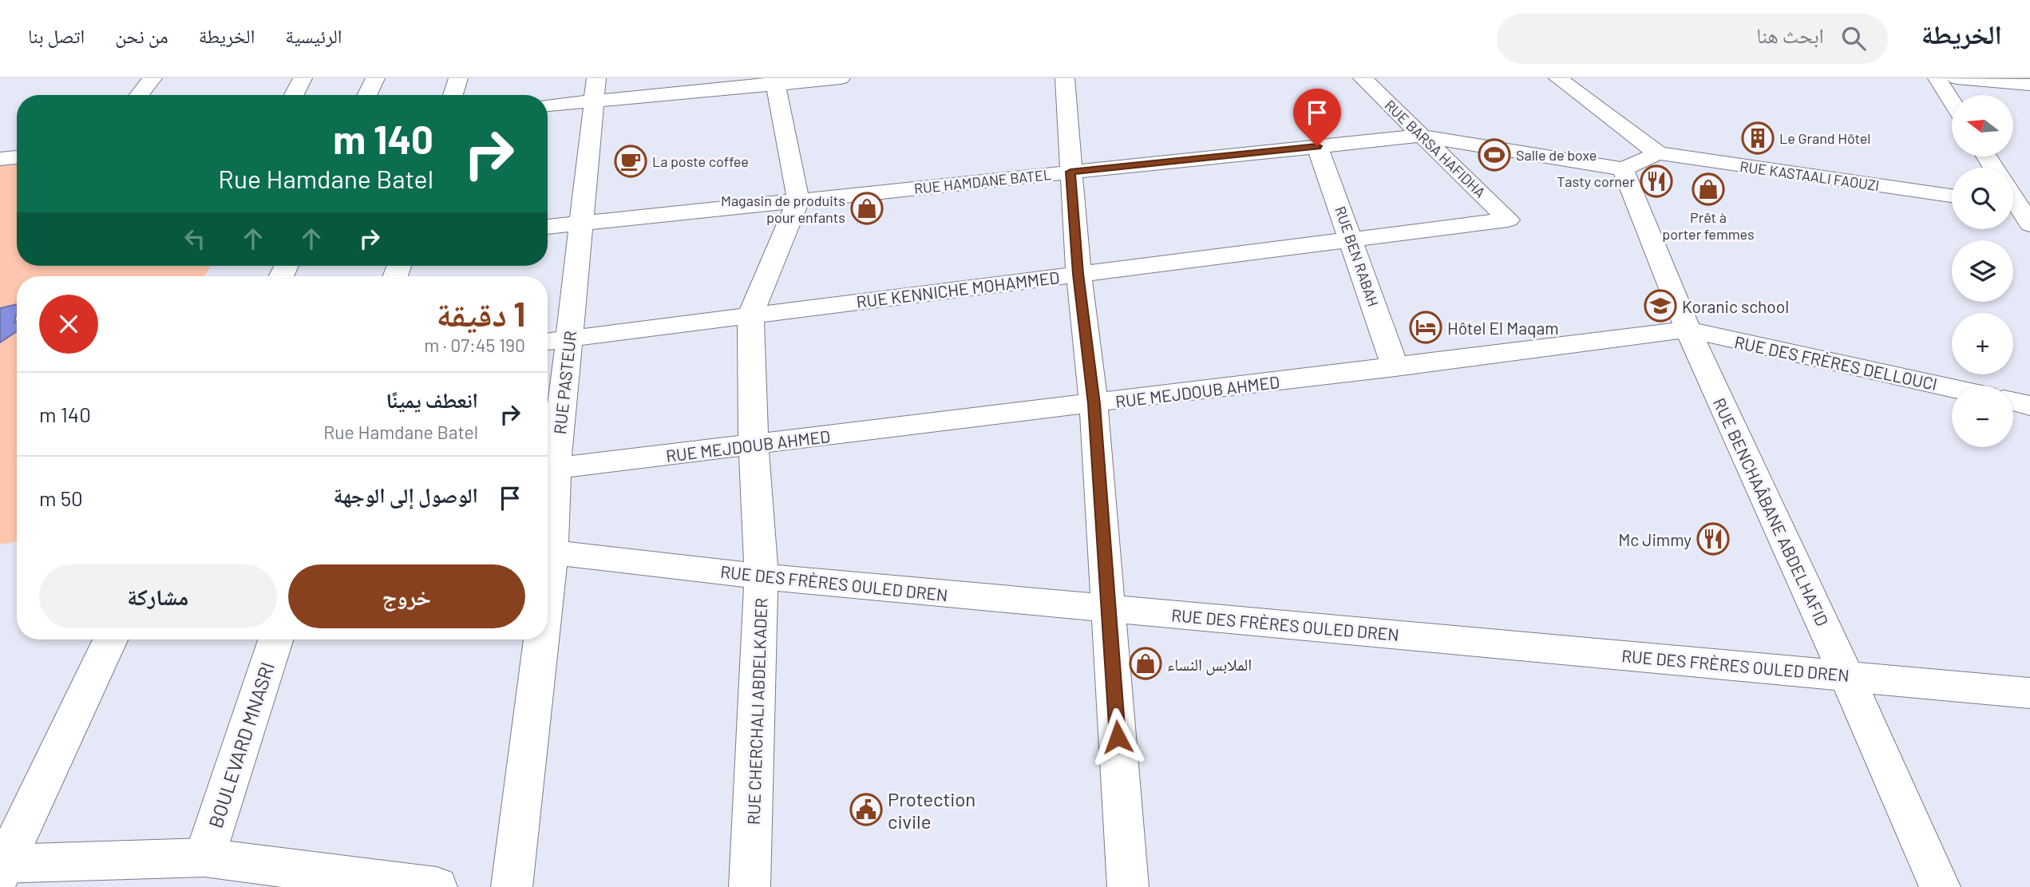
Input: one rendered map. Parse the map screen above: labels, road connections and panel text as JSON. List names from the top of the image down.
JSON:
{
  "streets": {
    "street": [
      "RUE BARSA HAFIDHA",
      "RUE KASTAALI FAOUZI",
      "RUE HAMDANE BATEL",
      "RUE BEN RABAH",
      "RUE KENNICHE MOHAMMED",
      "RUE DES FRÈRES DELLOUCI",
      "RUE PASTEUR",
      "RUE MEJDOUB AHMED",
      "RUE BENCHAÂBANE ABDELHAFID",
      "RUE DES FRÈRES OULED DREN",
      "RUE CHERCHALI ABDELKADER",
      "BOULEVARD MNASRI"
    ]
  },
  "crossings": [
    ["RUE BARSA HAFIDHA", "RUE HAMDANE BATEL"],
    ["RUE BARSA HAFIDHA", "RUE KENNICHE MOHAMMED"],
    ["RUE HAMDANE BATEL", "RUE BEN RABAH"],
    ["RUE HAMDANE BATEL", "RUE PASTEUR"],
    ["RUE HAMDANE BATEL", "RUE BENCHAÂBANE ABDELHAFID"],
    ["RUE HAMDANE BATEL", "RUE CHERCHALI ABDELKADER"],
    ["RUE BEN RABAH", "RUE KENNICHE MOHAMMED"],
    ["RUE BEN RABAH", "RUE MEJDOUB AHMED"],
    ["RUE KENNICHE MOHAMMED", "RUE PASTEUR"],
    ["RUE KENNICHE MOHAMMED", "RUE CHERCHALI ABDELKADER"],
    ["RUE DES FRÈRES DELLOUCI", "RUE MEJDOUB AHMED"],
    ["RUE DES FRÈRES DELLOUCI", "RUE BENCHAÂBANE ABDELHAFID"],
    ["RUE PASTEUR", "RUE MEJDOUB AHMED"],
    ["RUE MEJDOUB AHMED", "RUE BENCHAÂBANE ABDELHAFID"],
    ["RUE MEJDOUB AHMED", "RUE CHERCHALI ABDELKADER"],
    ["RUE BENCHAÂBANE ABDELHAFID", "RUE DES FRÈRES OULED DREN"],
    ["RUE DES FRÈRES OULED DREN", "RUE CHERCHALI ABDELKADER"]
  ],
  "places": {
    "building": ["Le Grand Hôtel"],
    "sports": ["Salle de boxe"],
    "cafe": ["La poste coffee"],
    "restaurant": ["Tasty corner", "Mc Jimmy"],
    "shop": ["Prêt à porter femmes", "Magasin de produits pour enfants", "الملابس النساء"],
    "school or university": ["Koranic school"],
    "hotel": ["Hôtel El Maqam"],
    "public building": ["Protection civile"]
  },
  "north": "left",
  "page": {
    "header": "الخريطة",
    "search": "ابحث هنا",
    "nav": [
      "الرئيسية",
      "الخريطة",
      "من نحن",
      "اتصل بنا"
    ],
    "map_buttons": ["+", "−"],
    "turn": ["140 m", "Rue Hamdane Batel"],
    "heading": ["1 دقيقة", "190 m · 07:45"],
    "list": [
      {
        "name": "انعطف يمينًا",
        "note": "Rue Hamdane Batel",
        "value": "140 m"
      },
      {
        "name": "الوصول إلى الوجهة",
        "value": "50 m"
      }
    ],
    "buttons": ["خروج", "مشاركة"]
  }
}
